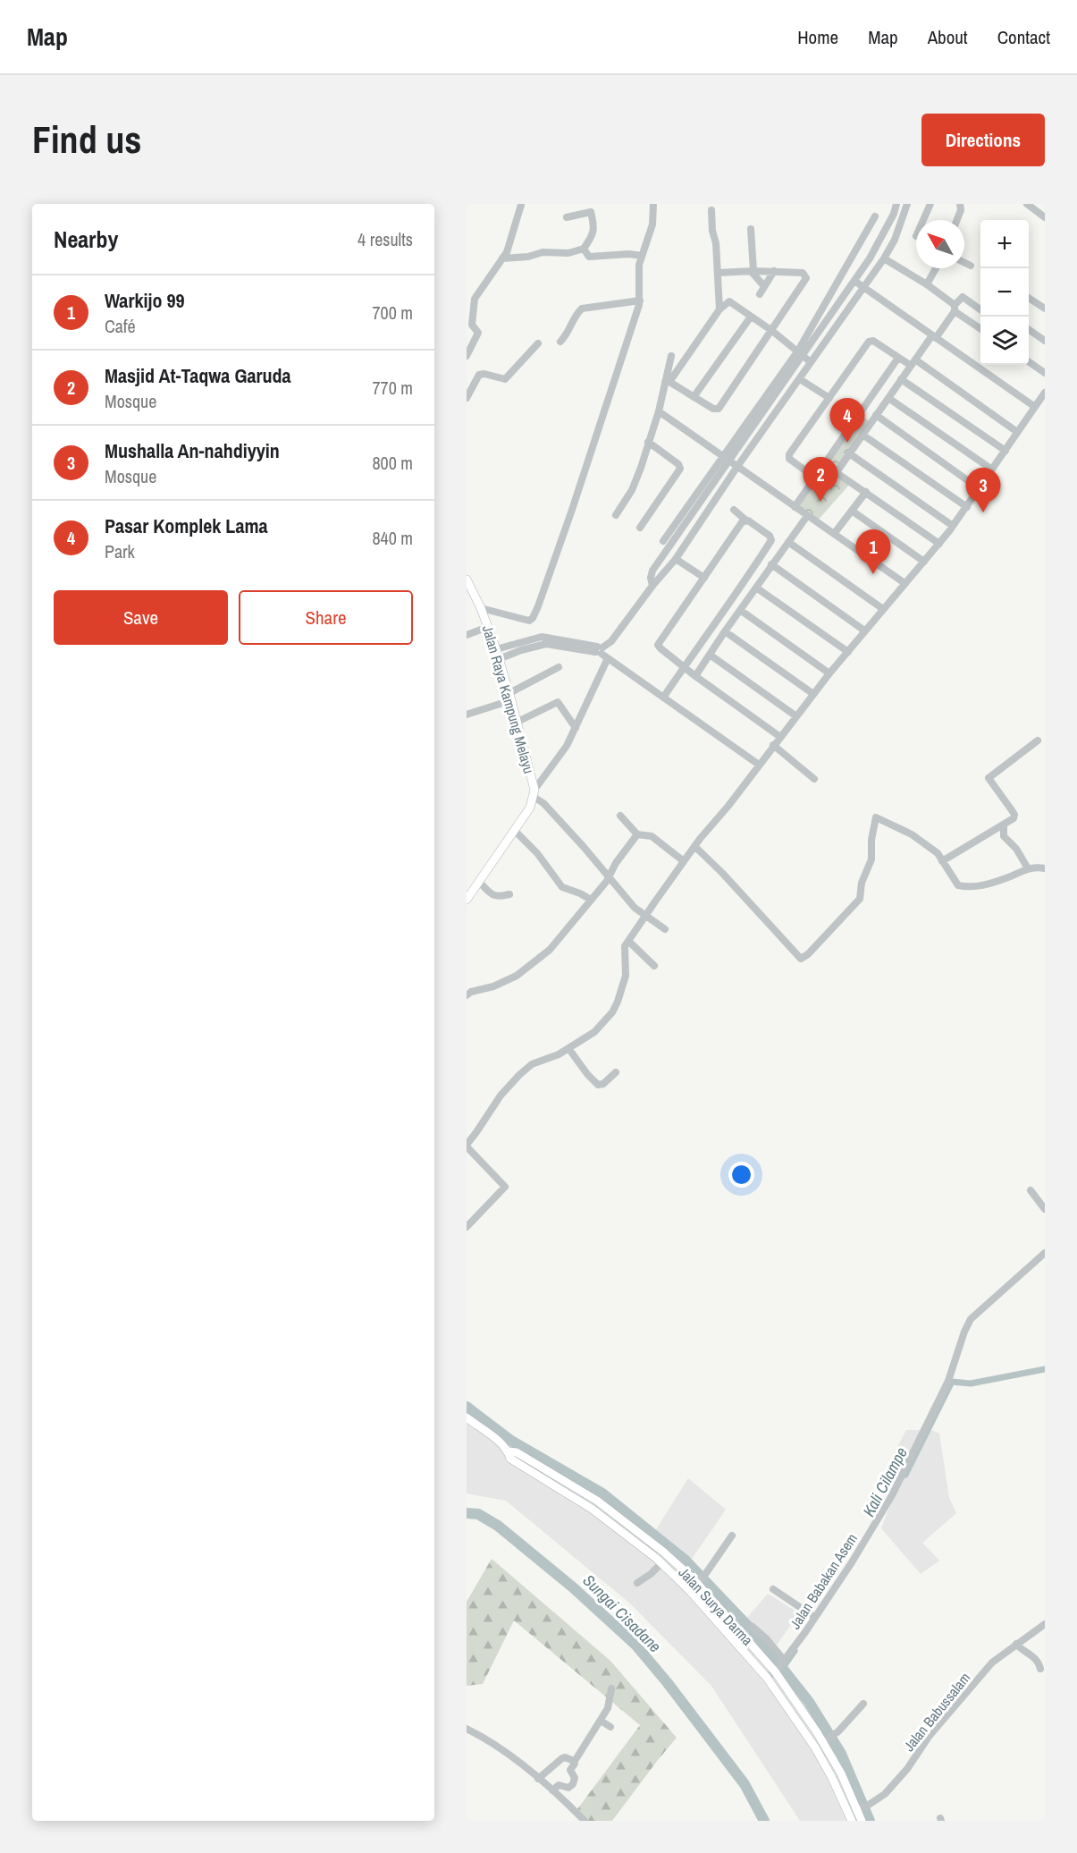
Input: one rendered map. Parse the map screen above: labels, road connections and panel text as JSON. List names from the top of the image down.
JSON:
{
  "streets": {
    "main road": ["Jalan Raya Kampung Melayu", "Jalan Surya Darma"],
    "street": ["Jalan Babakan Asem", "Jalan Babussalam"]
  },
  "crossings": [
    ["Jalan Babakan Asem", "Jalan Surya Darma"],
    ["Jalan Surya Darma", "Jalan Babussalam"]
  ],
  "water": ["Kali Cilampe", "Sungai Cisadane"],
  "north": "top left",
  "page": {
    "header": "Map",
    "nav": [
      "Home",
      "Map",
      "About",
      "Contact"
    ],
    "buttons": [
      "Directions",
      ["Save", "Share"]
    ],
    "title": "Find us",
    "heading": ["Nearby", "4 results"],
    "map_buttons": ["+", "−"],
    "list": [
      {
        "mark": "1",
        "name": "Warkijo 99",
        "note": "Café",
        "value": "700 m"
      },
      {
        "mark": "2",
        "name": "Masjid At-Taqwa Garuda",
        "note": "Mosque",
        "value": "770 m"
      },
      {
        "mark": "3",
        "name": "Mushalla An-nahdiyyin",
        "note": "Mosque",
        "value": "800 m"
      },
      {
        "mark": "4",
        "name": "Pasar Komplek Lama",
        "note": "Park",
        "value": "840 m"
      }
    ],
    "pins": [
      "4",
      "2",
      "3",
      "1"
    ]
  }
}
